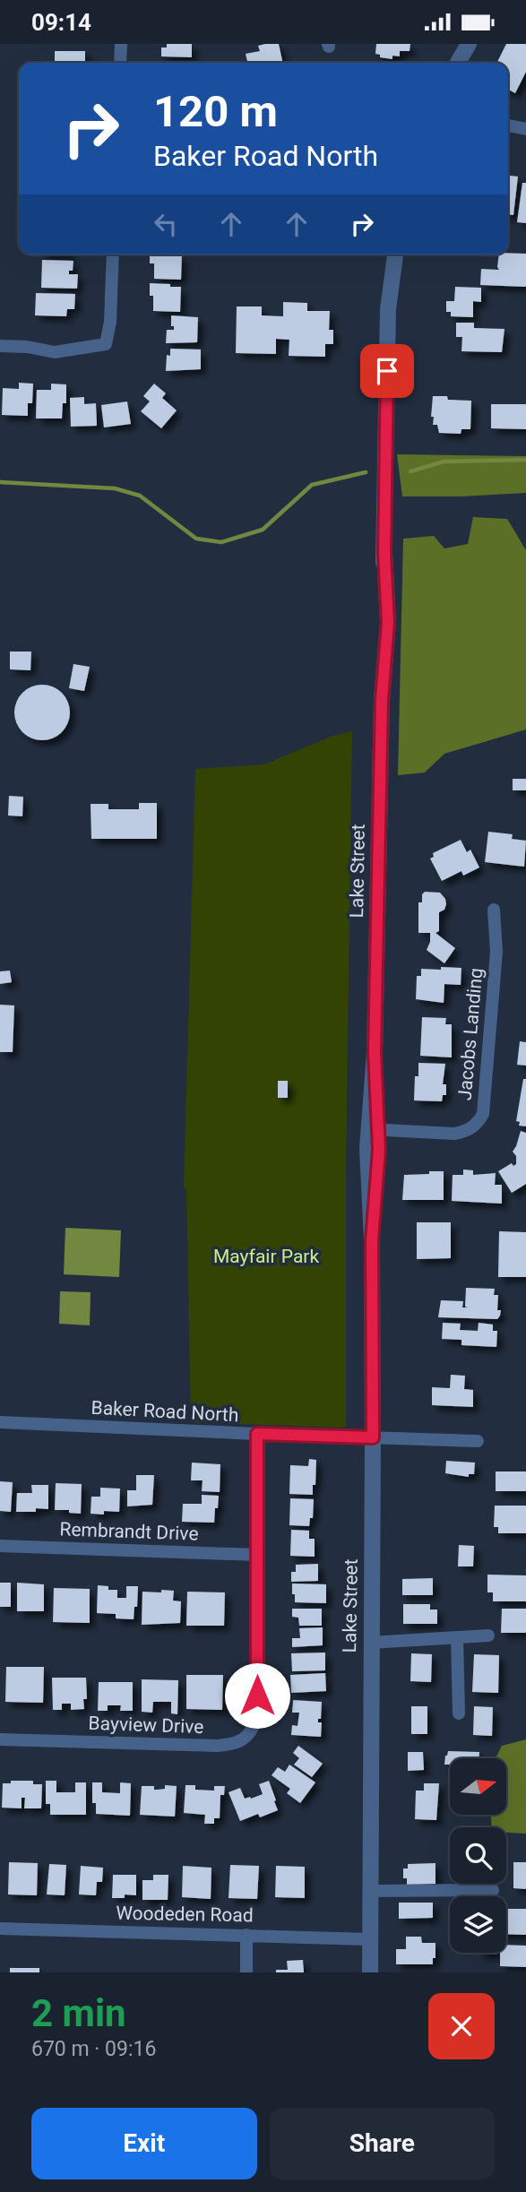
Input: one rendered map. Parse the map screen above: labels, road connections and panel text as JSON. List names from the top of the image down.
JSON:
{
  "streets": {
    "street": [
      "Lake Street",
      "Jacobs Landing",
      "Baker Road North",
      "Rembrandt Drive",
      "Bayview Drive",
      "Woodeden Road"
    ]
  },
  "crossings": [
    ["Lake Street", "Jacobs Landing"],
    ["Lake Street", "Baker Road North"],
    ["Lake Street", "Woodeden Road"],
    ["Baker Road North", "Bayview Drive"],
    ["Rembrandt Drive", "Bayview Drive"]
  ],
  "parks": ["Mayfair Park"],
  "north": "right",
  "page": {
    "status": "09:14",
    "turn": ["120 m", "Baker Road North"],
    "heading": ["2 min", "670 m · 09:16"],
    "buttons": ["Exit", "Share"]
  }
}
